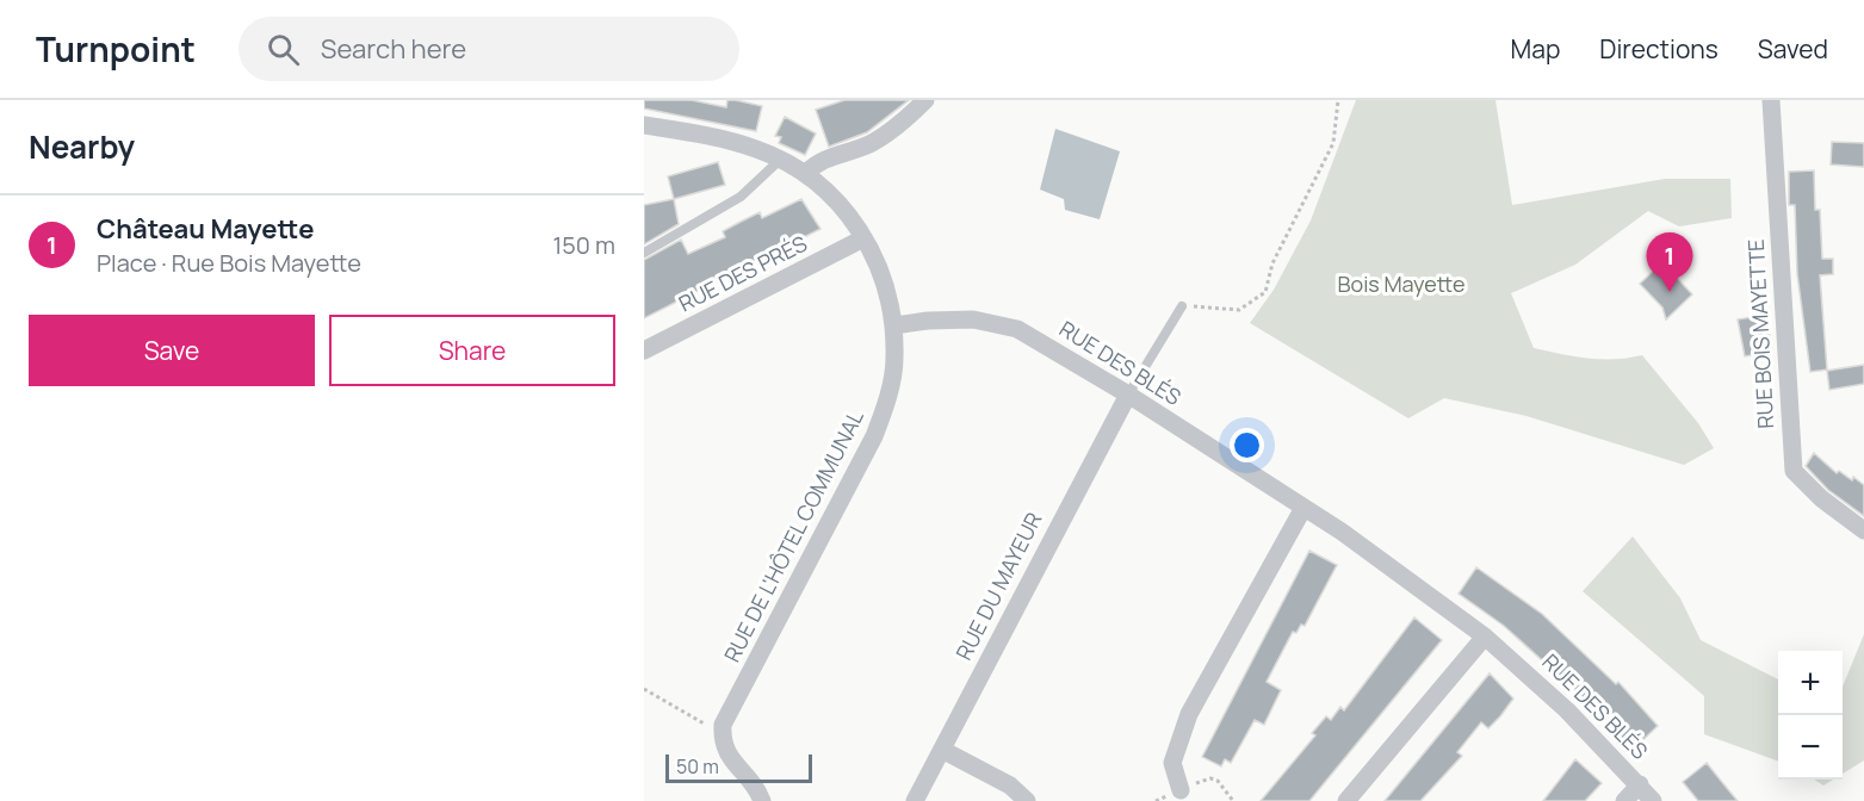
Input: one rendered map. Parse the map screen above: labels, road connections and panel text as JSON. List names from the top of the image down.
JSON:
{
  "streets": {
    "street": [
      "RUE DES PRÉS",
      "RUE BOIS MAYETTE",
      "RUE DES BLÉS",
      "RUE DE L'HÔTEL COMMUNAL",
      "RUE DU MAYEUR"
    ]
  },
  "crossings": [
    ["RUE DES PRÉS", "RUE DE L'HÔTEL COMMUNAL"],
    ["RUE DES BLÉS", "RUE DE L'HÔTEL COMMUNAL"],
    ["RUE DES BLÉS", "RUE DU MAYEUR"]
  ],
  "parks": ["Bois Mayette"],
  "scale_bar": "50 m",
  "page": {
    "header": "Turnpoint",
    "search": "Search here",
    "nav": ["Map", "Directions", "Saved"],
    "heading": "Nearby",
    "list": [
      {
        "mark": "1",
        "name": "Château Mayette",
        "note": "Place · Rue Bois Mayette",
        "value": "150 m"
      }
    ],
    "pins": "1",
    "buttons": ["Save", "Share"],
    "map_buttons": ["+", "−"],
    "scale": "50 m"
  }
}
